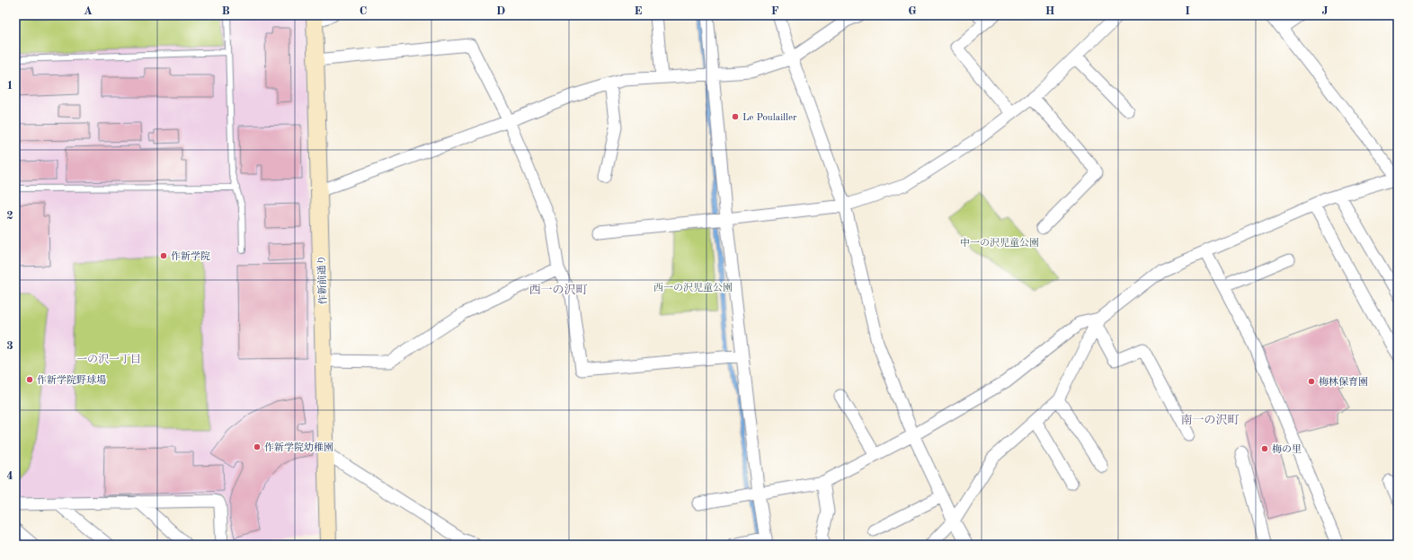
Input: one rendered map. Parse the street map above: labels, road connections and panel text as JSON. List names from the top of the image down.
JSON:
{
  "streets": {
    "street": ["作新前通り"]
  },
  "districts": ["西一の沢町", "一の沢一丁目", "南一の沢町"],
  "parks": ["中一の沢児童公園", "西一の沢児童公園"],
  "places": [
    "Le Poulailler",
    "作新学院",
    "作新学院野球場",
    "梅林保育園",
    "作新学院幼稚園",
    "梅の里"
  ],
  "grid": {
    "columns": [
      "A",
      "B",
      "C",
      "D",
      "E",
      "F",
      "G",
      "H",
      "I",
      "J"
    ],
    "rows": [
      "1",
      "2",
      "3",
      "4"
    ]
  }
}
